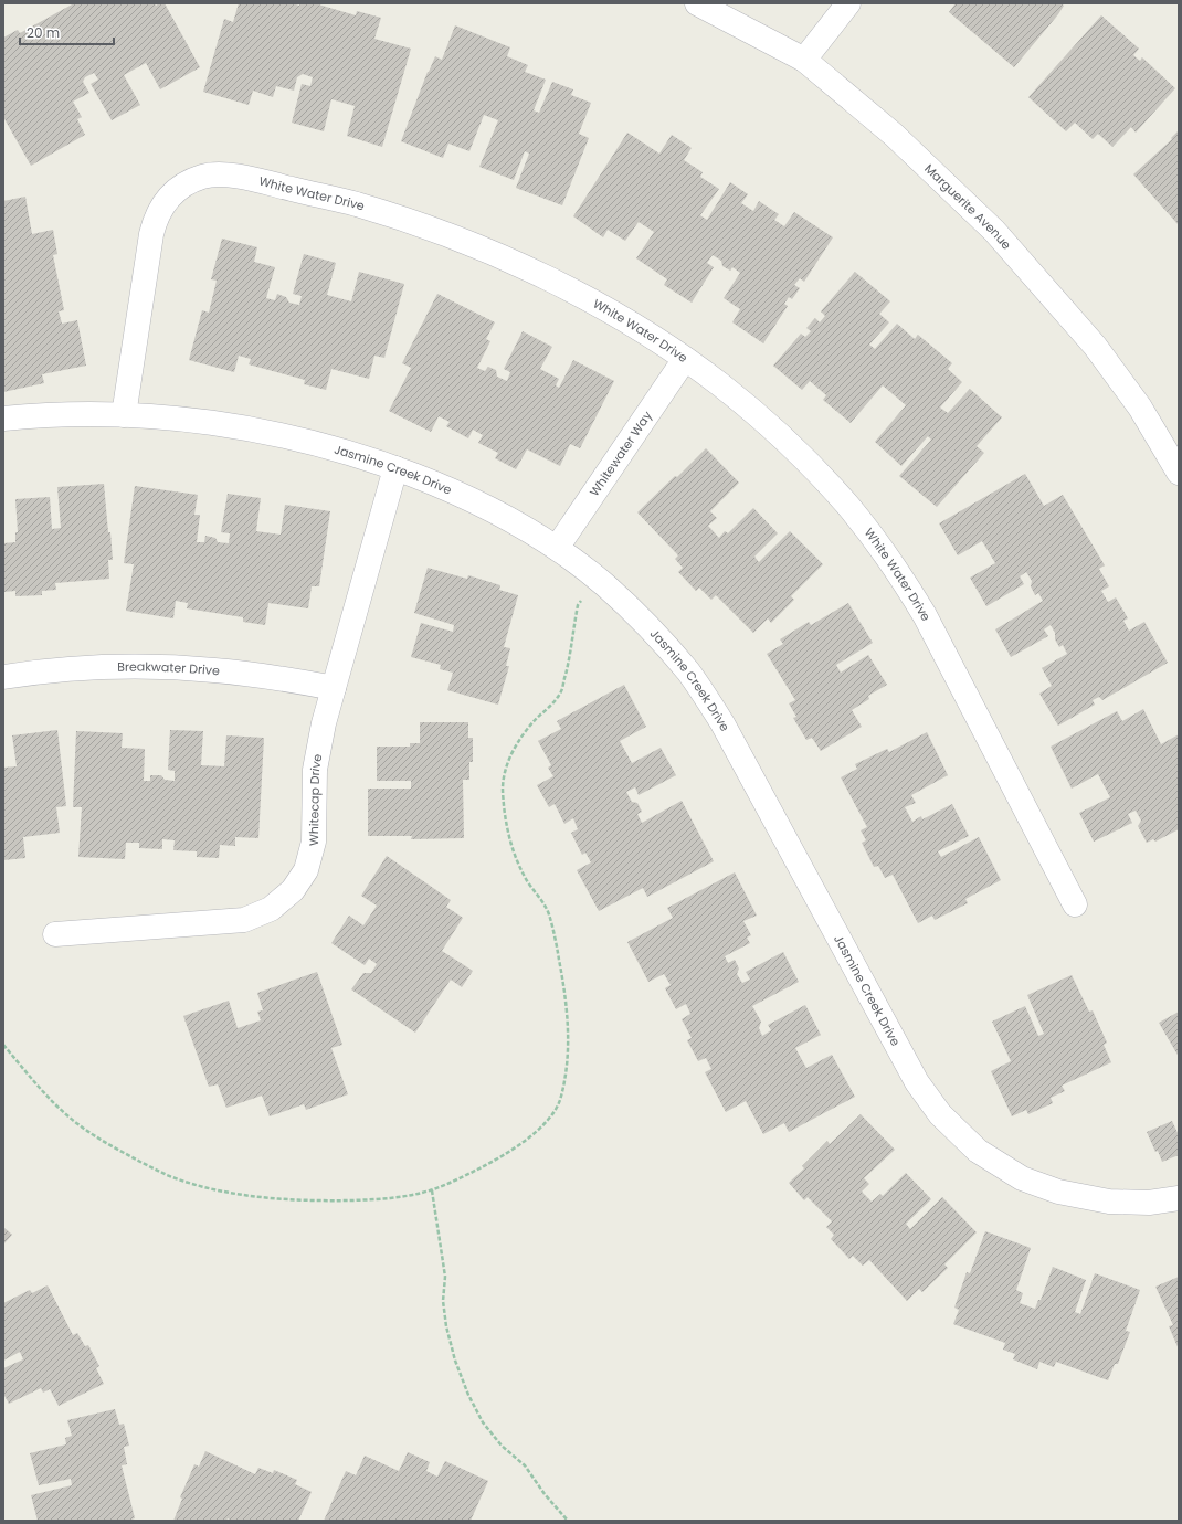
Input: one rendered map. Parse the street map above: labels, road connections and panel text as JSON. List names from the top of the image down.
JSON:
{
  "streets": {
    "street": [
      "White Water Drive",
      "Marguerite Avenue",
      "Whitewater Way",
      "Jasmine Creek Drive",
      "Breakwater Drive",
      "Whitecap Drive"
    ]
  },
  "crossings": [
    ["White Water Drive", "Whitewater Way"],
    ["White Water Drive", "Jasmine Creek Drive"],
    ["Whitewater Way", "Jasmine Creek Drive"],
    ["Jasmine Creek Drive", "Whitecap Drive"],
    ["Breakwater Drive", "Whitecap Drive"]
  ],
  "scale_bar": "20 m"
}
